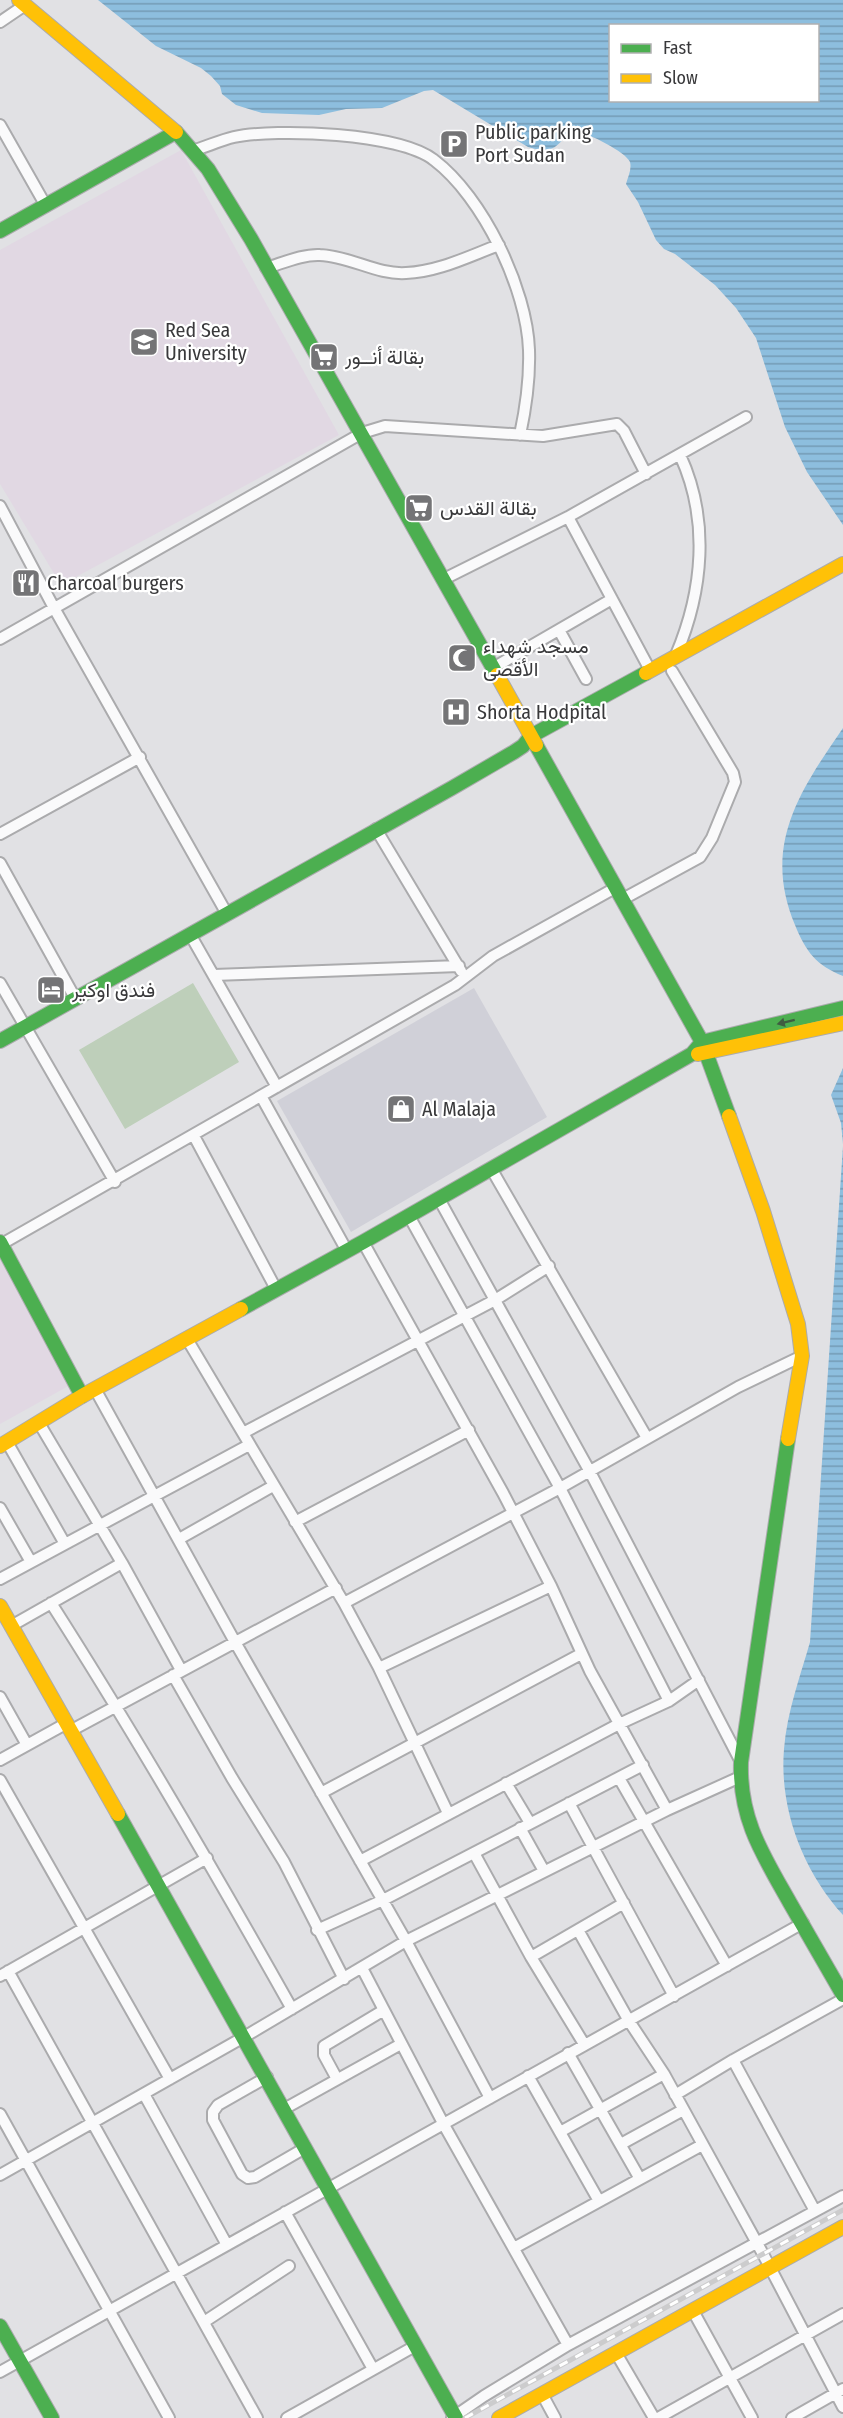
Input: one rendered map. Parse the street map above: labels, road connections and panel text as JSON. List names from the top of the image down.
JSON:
{
  "places": {
    "parking": ["Public parking Port Sudan"],
    "school or university": ["Red Sea University"],
    "supermarket": ["بقالة أنــور", "بقالة القدس"],
    "restaurant": ["Charcoal burgers"],
    "mosque": ["مسجد شهداء الأقصى"],
    "hospital": ["Shorta Hodpital"],
    "hotel": ["فندق اوكير"],
    "shop": ["Al Malaja"]
  },
  "legend": ["Fast", "Slow"]
}
